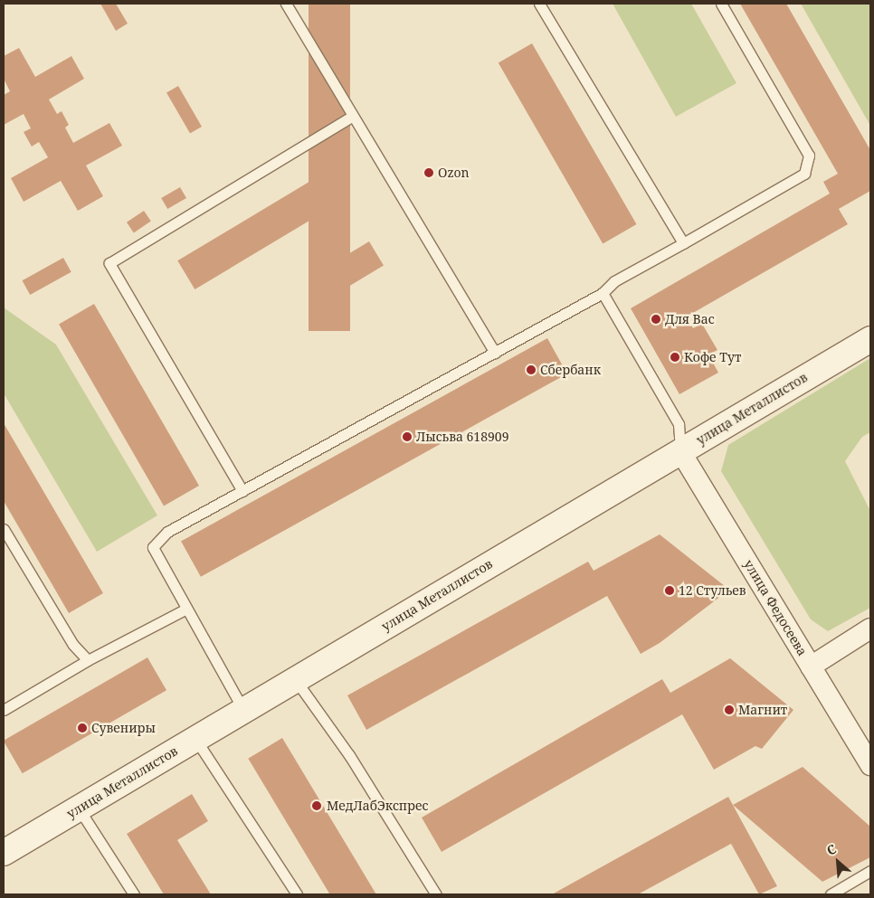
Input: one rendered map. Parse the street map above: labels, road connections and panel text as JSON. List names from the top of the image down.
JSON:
{
  "streets": {
    "street": ["улица Металлистов", "улица Федосеева"]
  },
  "crossings": [
    ["улица Металлистов", "улица Федосеева"]
  ],
  "places": [
    "Ozon",
    "Для Вас",
    "Кофе Тут",
    "Сбербанк",
    "Лысьва 618909",
    "12 Стульев",
    "Магнит",
    "Сувениры",
    "МедЛабЭкспрес"
  ],
  "north": "top left"
}
